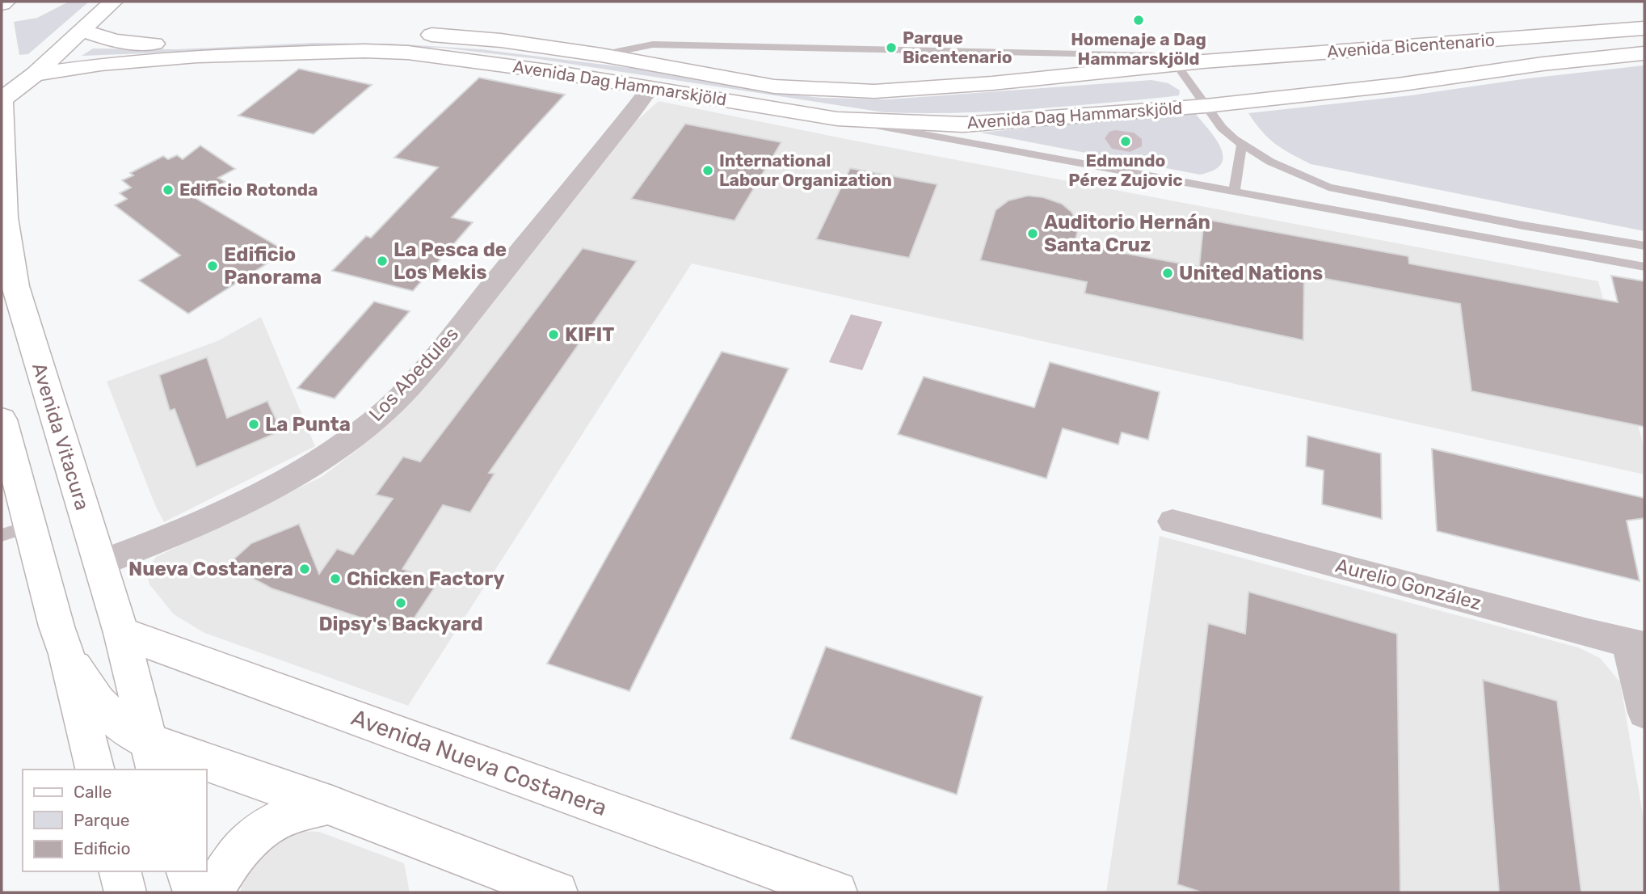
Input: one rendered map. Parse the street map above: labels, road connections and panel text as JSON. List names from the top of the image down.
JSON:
{
  "streets": {
    "main road": [
      "Avenida Bicentenario",
      "Avenida Dag Hammarskjöld",
      "Avenida Vitacura",
      "Avenida Nueva Costanera"
    ],
    "street": ["Los Abedules", "Aurelio González"]
  },
  "crossings": [
    ["Avenida Bicentenario", "Avenida Dag Hammarskjöld"],
    ["Avenida Dag Hammarskjöld", "Los Abedules"],
    ["Los Abedules", "Avenida Vitacura"],
    ["Avenida Vitacura", "Avenida Nueva Costanera"]
  ],
  "places": [
    "Homenaje a Dag Hammarskjöld",
    "Parque Bicentenario",
    "Edmundo Pérez Zujovic",
    "International Labour Organization",
    "Edificio Rotonda",
    "Auditorio Hernán Santa Cruz",
    "La Pesca de Los Mekis",
    "Edificio Panorama",
    "United Nations",
    "KIFIT",
    "La Punta",
    "Nueva Costanera",
    "Chicken Factory",
    "Dipsy's Backyard"
  ],
  "legend": ["Calle", "Parque", "Edificio"]
}
